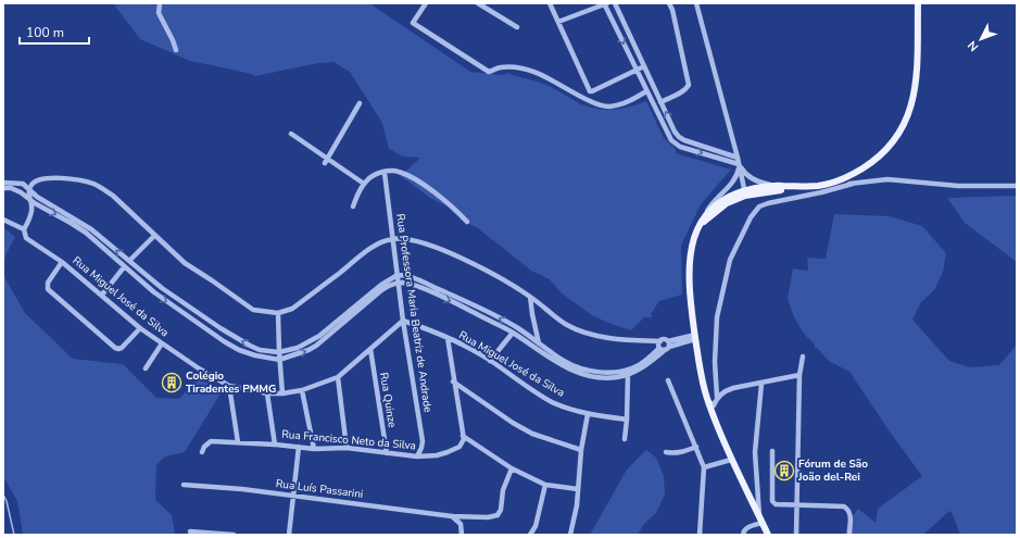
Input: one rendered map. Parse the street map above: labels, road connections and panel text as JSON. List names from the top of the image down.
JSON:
{
  "streets": {
    "street": [
      "Rua Miguel José da Silva",
      "Rua Professora Maria Beatriz de Andrade",
      "Rua Quinze",
      "Rua Francisco Neto da Silva",
      "Rua Luís Passarini"
    ]
  },
  "crossings": [
    ["Rua Miguel José da Silva", "Rua Professora Maria Beatriz de Andrade"],
    ["Rua Miguel José da Silva", "Rua Quinze"],
    ["Rua Professora Maria Beatriz de Andrade", "Rua Francisco Neto da Silva"],
    ["Rua Quinze", "Rua Francisco Neto da Silva"]
  ],
  "places": {
    "building": ["Colégio Tiradentes PMMG", "Fórum de São João del-Rei"]
  },
  "scale_bar": "100 m",
  "north": "bottom left"
}
